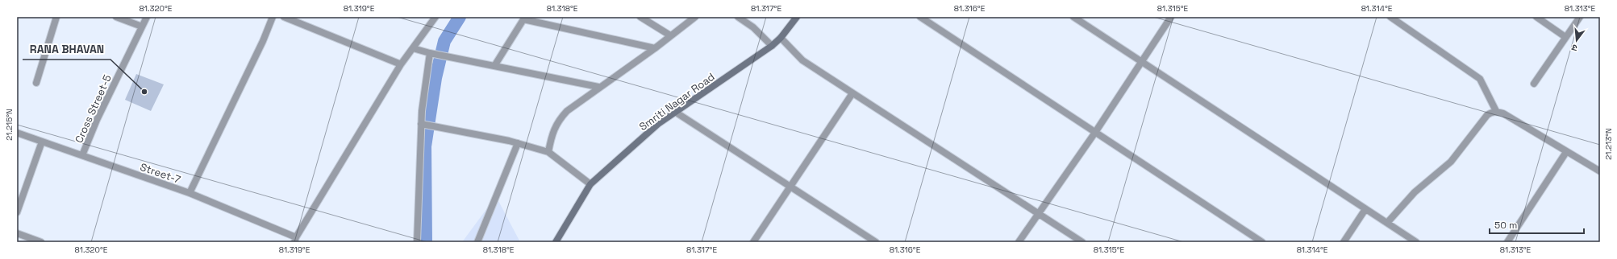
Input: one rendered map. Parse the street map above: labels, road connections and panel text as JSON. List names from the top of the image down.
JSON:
{
  "streets": {
    "main road": ["Smriti Nagar Road"],
    "street": ["Cross Street-5", "Street-7"]
  },
  "crossings": [
    ["Cross Street-5", "Street-7"]
  ],
  "places": ["RANA BHAVAN"],
  "scale_bar": "50 m",
  "north": "bottom",
  "coordinates": [
    "81.320°E",
    "81.319°E",
    "81.318°E",
    "81.317°E",
    "81.316°E",
    "81.315°E",
    "81.314°E",
    "81.313°E",
    "21.215°N",
    "21.213°N"
  ]
}
